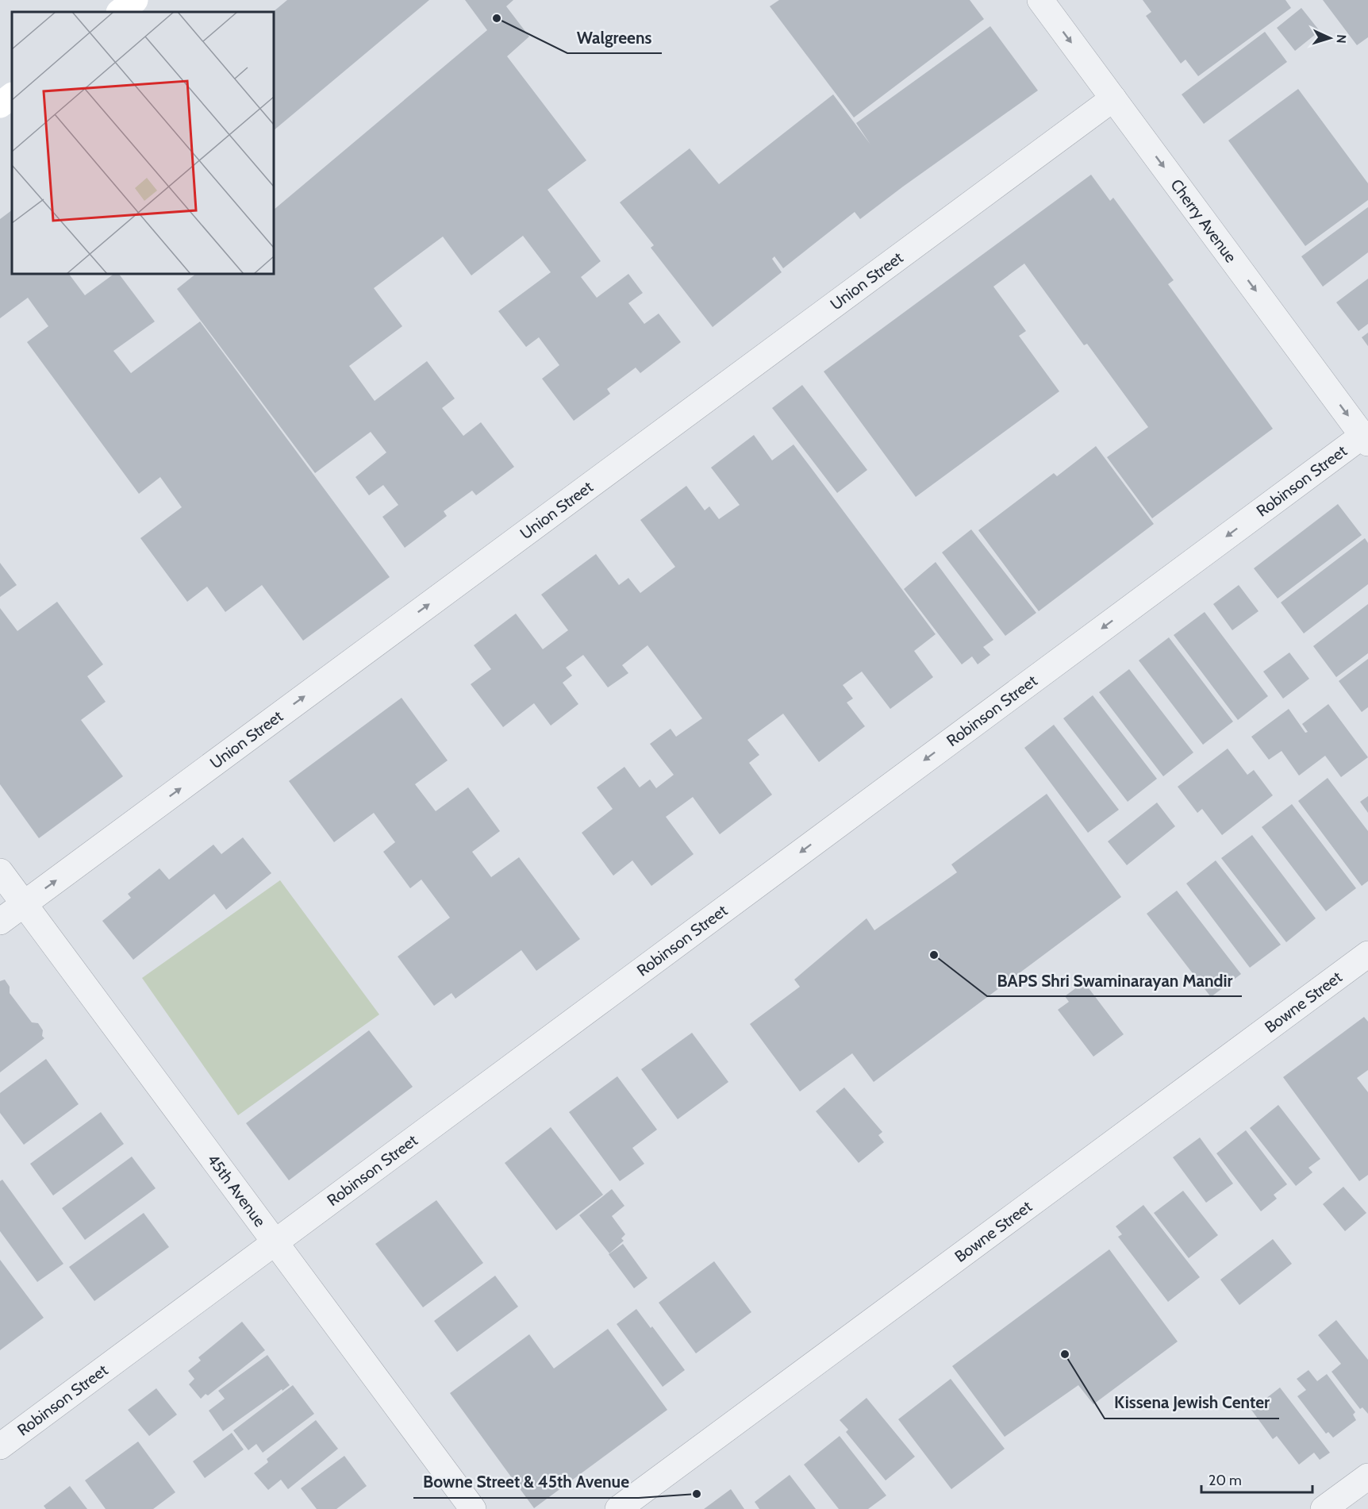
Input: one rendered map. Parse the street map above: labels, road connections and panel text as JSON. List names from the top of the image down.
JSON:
{
  "streets": {
    "street": [
      "Cherry Avenue",
      "Union Street",
      "Robinson Street",
      "Bowne Street",
      "45th Avenue"
    ]
  },
  "crossings": [
    ["Cherry Avenue", "Union Street"],
    ["Cherry Avenue", "Robinson Street"],
    ["Union Street", "45th Avenue"],
    ["Robinson Street", "45th Avenue"]
  ],
  "one_way": ["Cherry Avenue", "Union Street", "Robinson Street"],
  "places": [
    "Walgreens",
    "BAPS Shri Swaminarayan Mandir",
    "Kissena Jewish Center",
    "Bowne Street & 45th Avenue"
  ],
  "scale_bar": "20 m",
  "north": "right"
}
